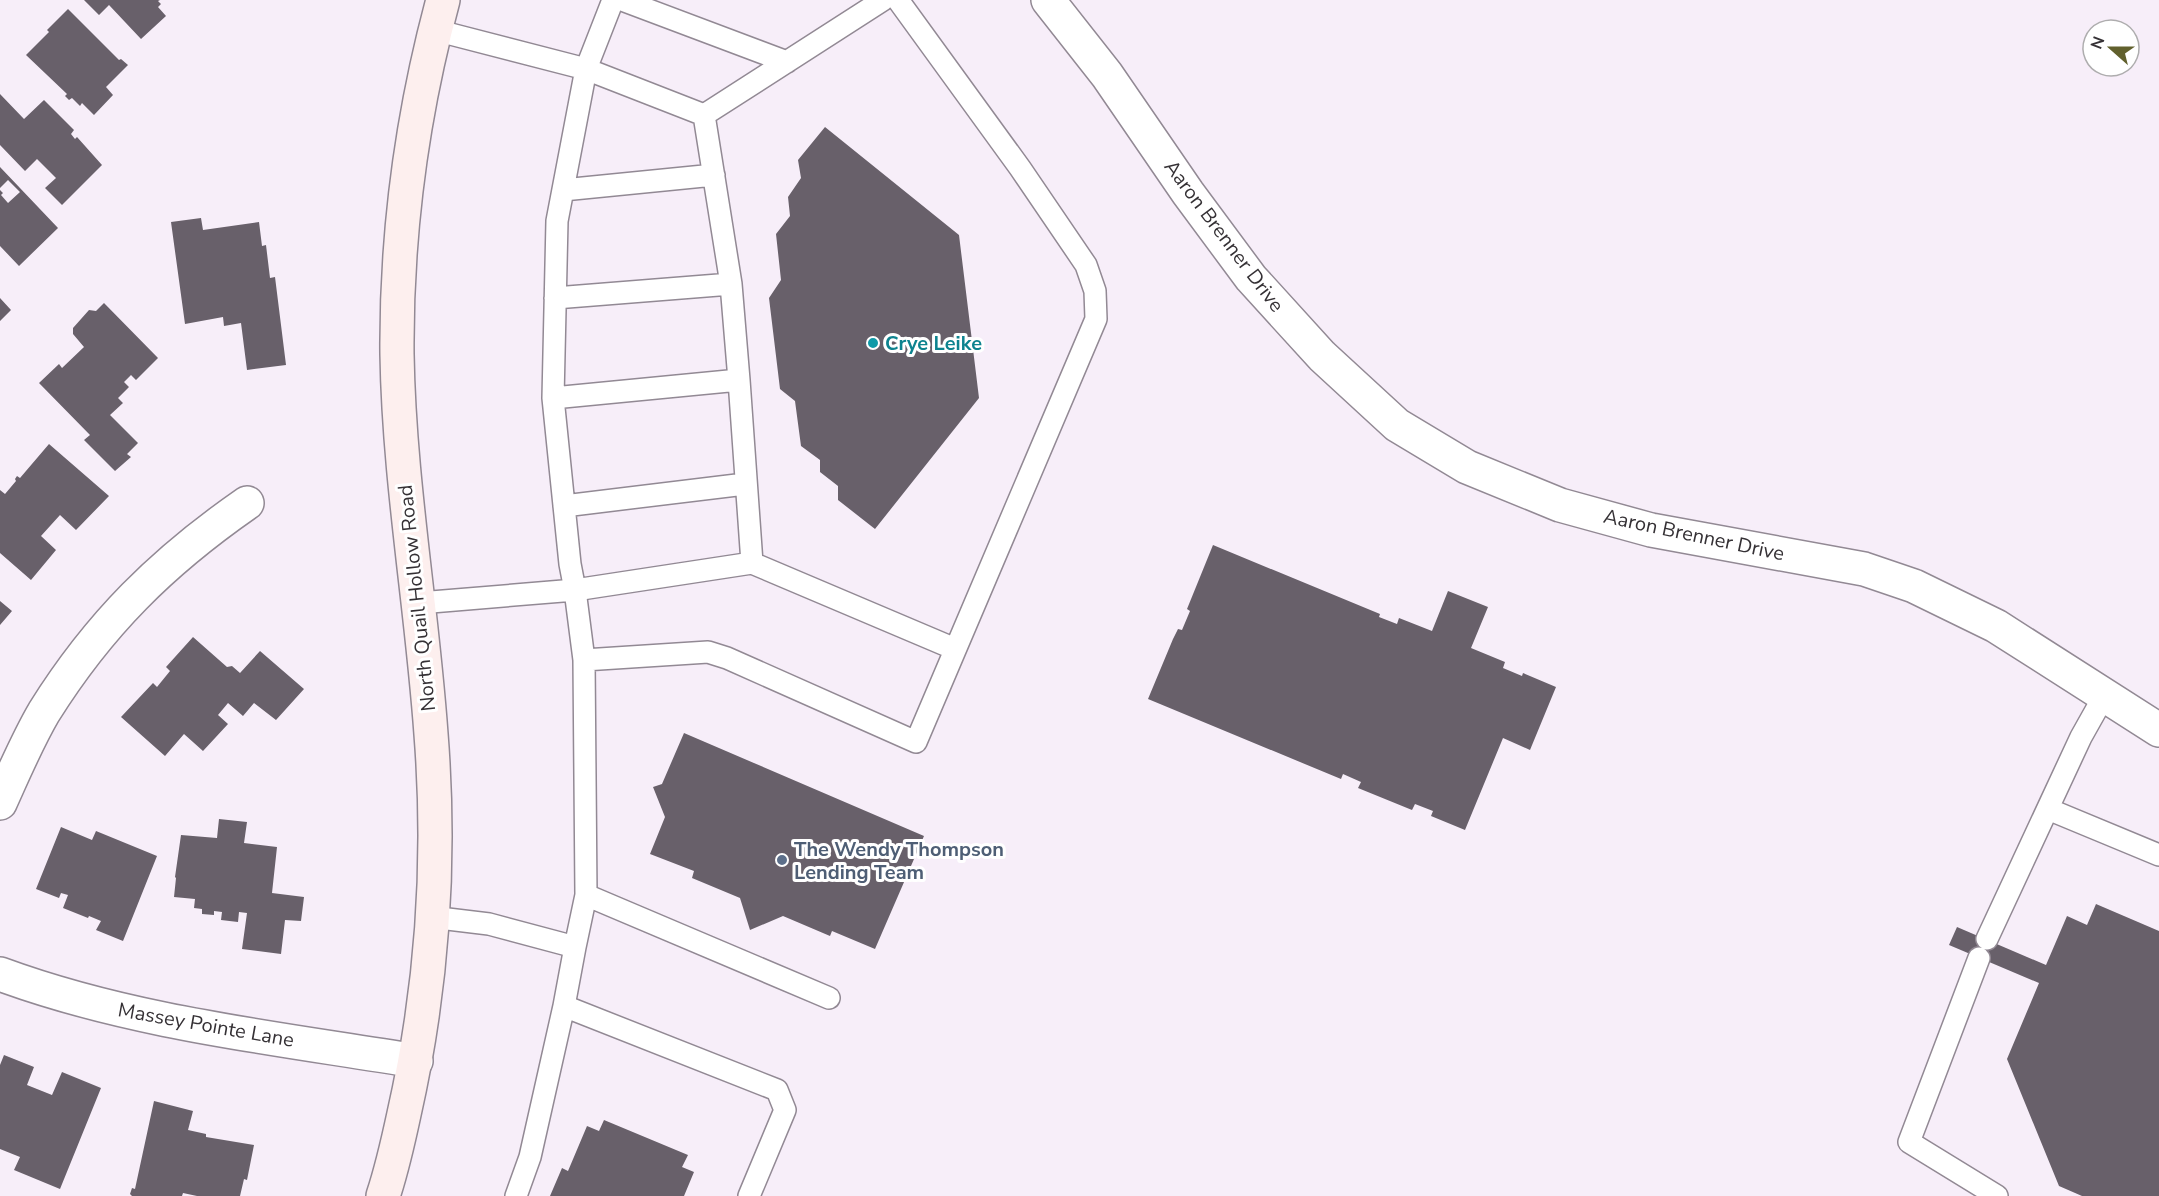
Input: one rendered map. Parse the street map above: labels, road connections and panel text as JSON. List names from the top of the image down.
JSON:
{
  "streets": {
    "street": ["Aaron Brenner Drive", "North Quail Hollow Road", "Massey Pointe Lane"]
  },
  "crossings": [
    ["North Quail Hollow Road", "Massey Pointe Lane"]
  ],
  "places": ["Crye Leike", "The Wendy Thompson Lending Team"],
  "north": "left"
}
